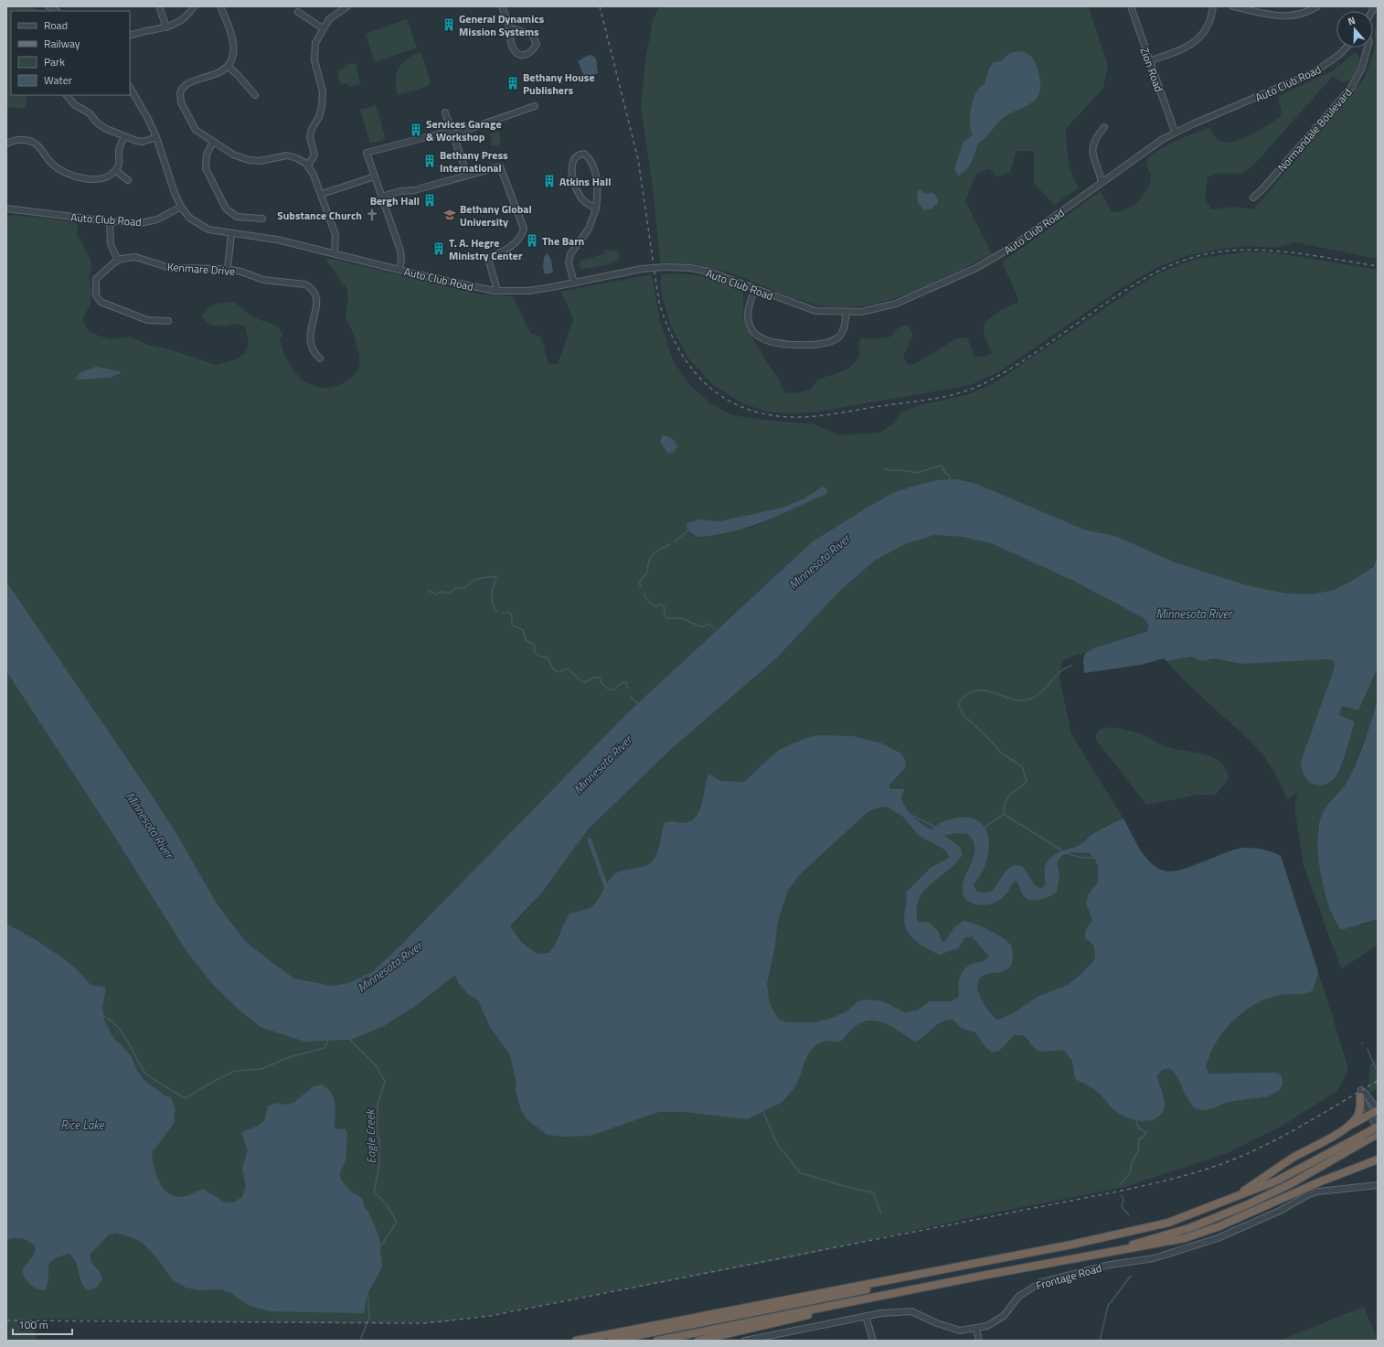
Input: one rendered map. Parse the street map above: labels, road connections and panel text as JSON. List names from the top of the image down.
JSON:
{
  "streets": {
    "street": [
      "Zion Road",
      "Auto Club Road",
      "Normandale Boulevard",
      "Kenmare Drive",
      "Frontage Road"
    ]
  },
  "crossings": [
    ["Zion Road", "Auto Club Road"]
  ],
  "water": ["Minnesota River", "Rice Lake", "Eagle Creek"],
  "places": {
    "building": [
      "General Dynamics Mission Systems",
      "Bethany House Publishers",
      "Services Garage & Workshop",
      "Bethany Press International",
      "Atkins Hall",
      "Bergh Hall",
      "The Barn",
      "T. A. Hegre Ministry Center"
    ],
    "church": ["Substance Church"],
    "school or university": ["Bethany Global University"]
  },
  "legend": [
    "Road",
    "Railway",
    "Park",
    "Water"
  ],
  "scale_bar": "100 m",
  "north": "top"
}
